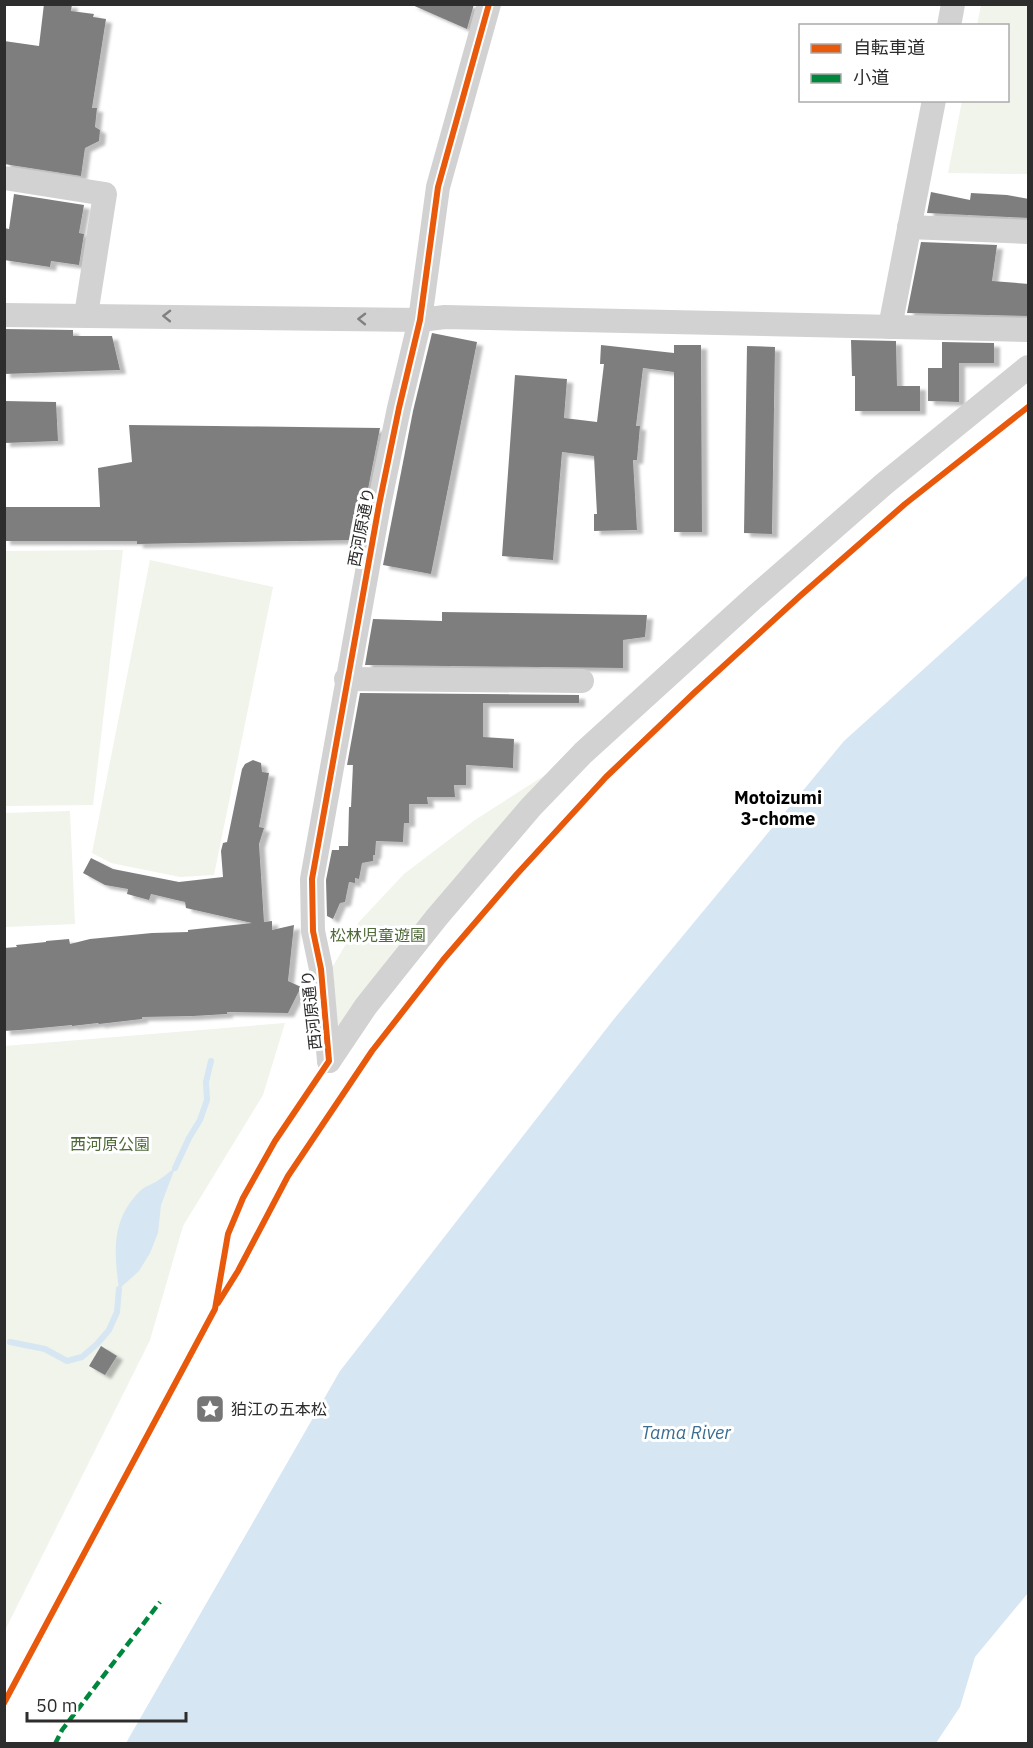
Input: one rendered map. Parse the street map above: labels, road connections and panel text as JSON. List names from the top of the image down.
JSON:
{
  "streets": {
    "street": ["西河原通り"]
  },
  "districts": ["Motoizumi 3-chome"],
  "water": ["Tama River"],
  "parks": ["松林児童遊園", "西河原公園"],
  "places": {
    "place": ["狛江の五本松"]
  },
  "legend": ["自転車道", "小道"],
  "scale_bar": "50 m"
}
